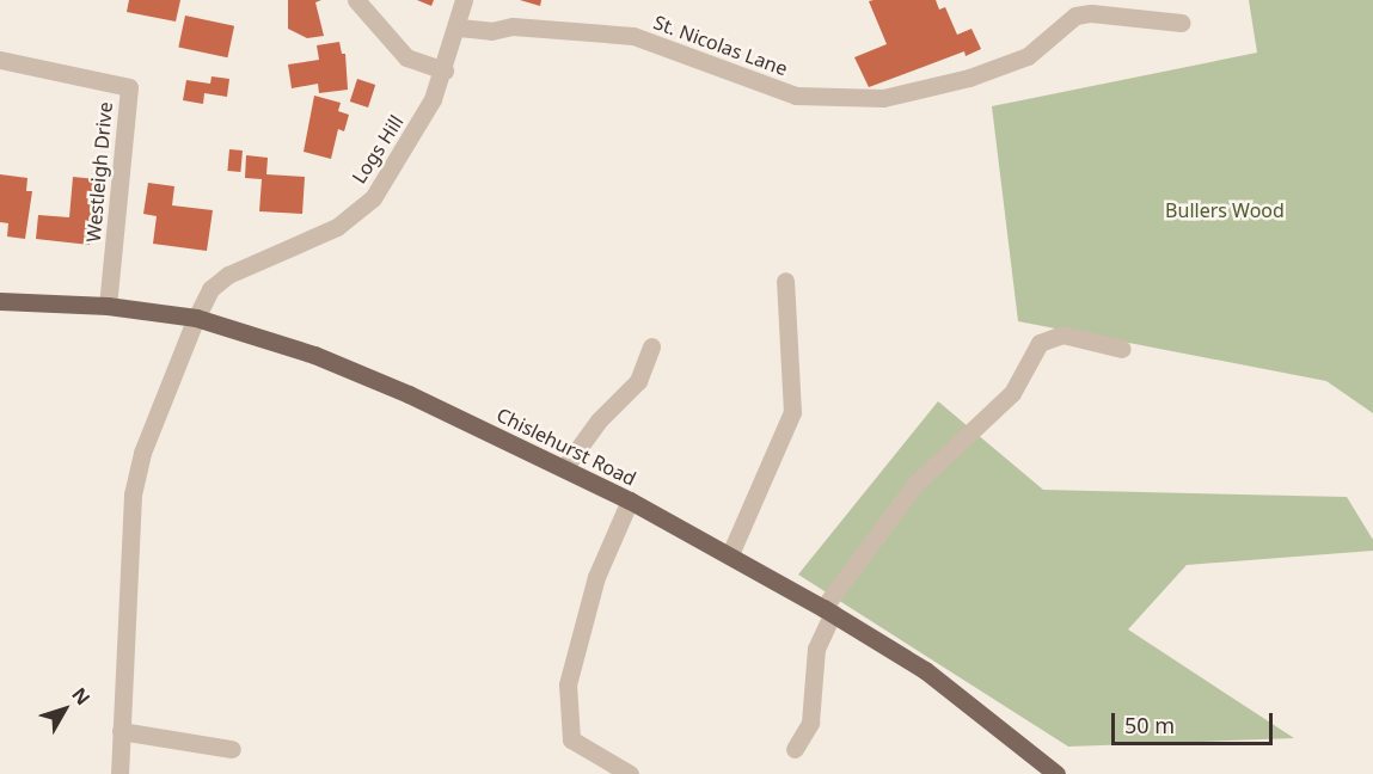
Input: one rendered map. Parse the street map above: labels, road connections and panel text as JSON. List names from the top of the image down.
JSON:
{
  "streets": {
    "main road": ["Chislehurst Road"],
    "street": ["St. Nicolas Lane", "Logs Hill", "Westleigh Drive"]
  },
  "crossings": [
    ["St. Nicolas Lane", "Logs Hill"],
    ["Logs Hill", "Chislehurst Road"],
    ["Westleigh Drive", "Chislehurst Road"]
  ],
  "parks": ["Bullers Wood"],
  "scale_bar": "50 m",
  "north": "top right"
}
